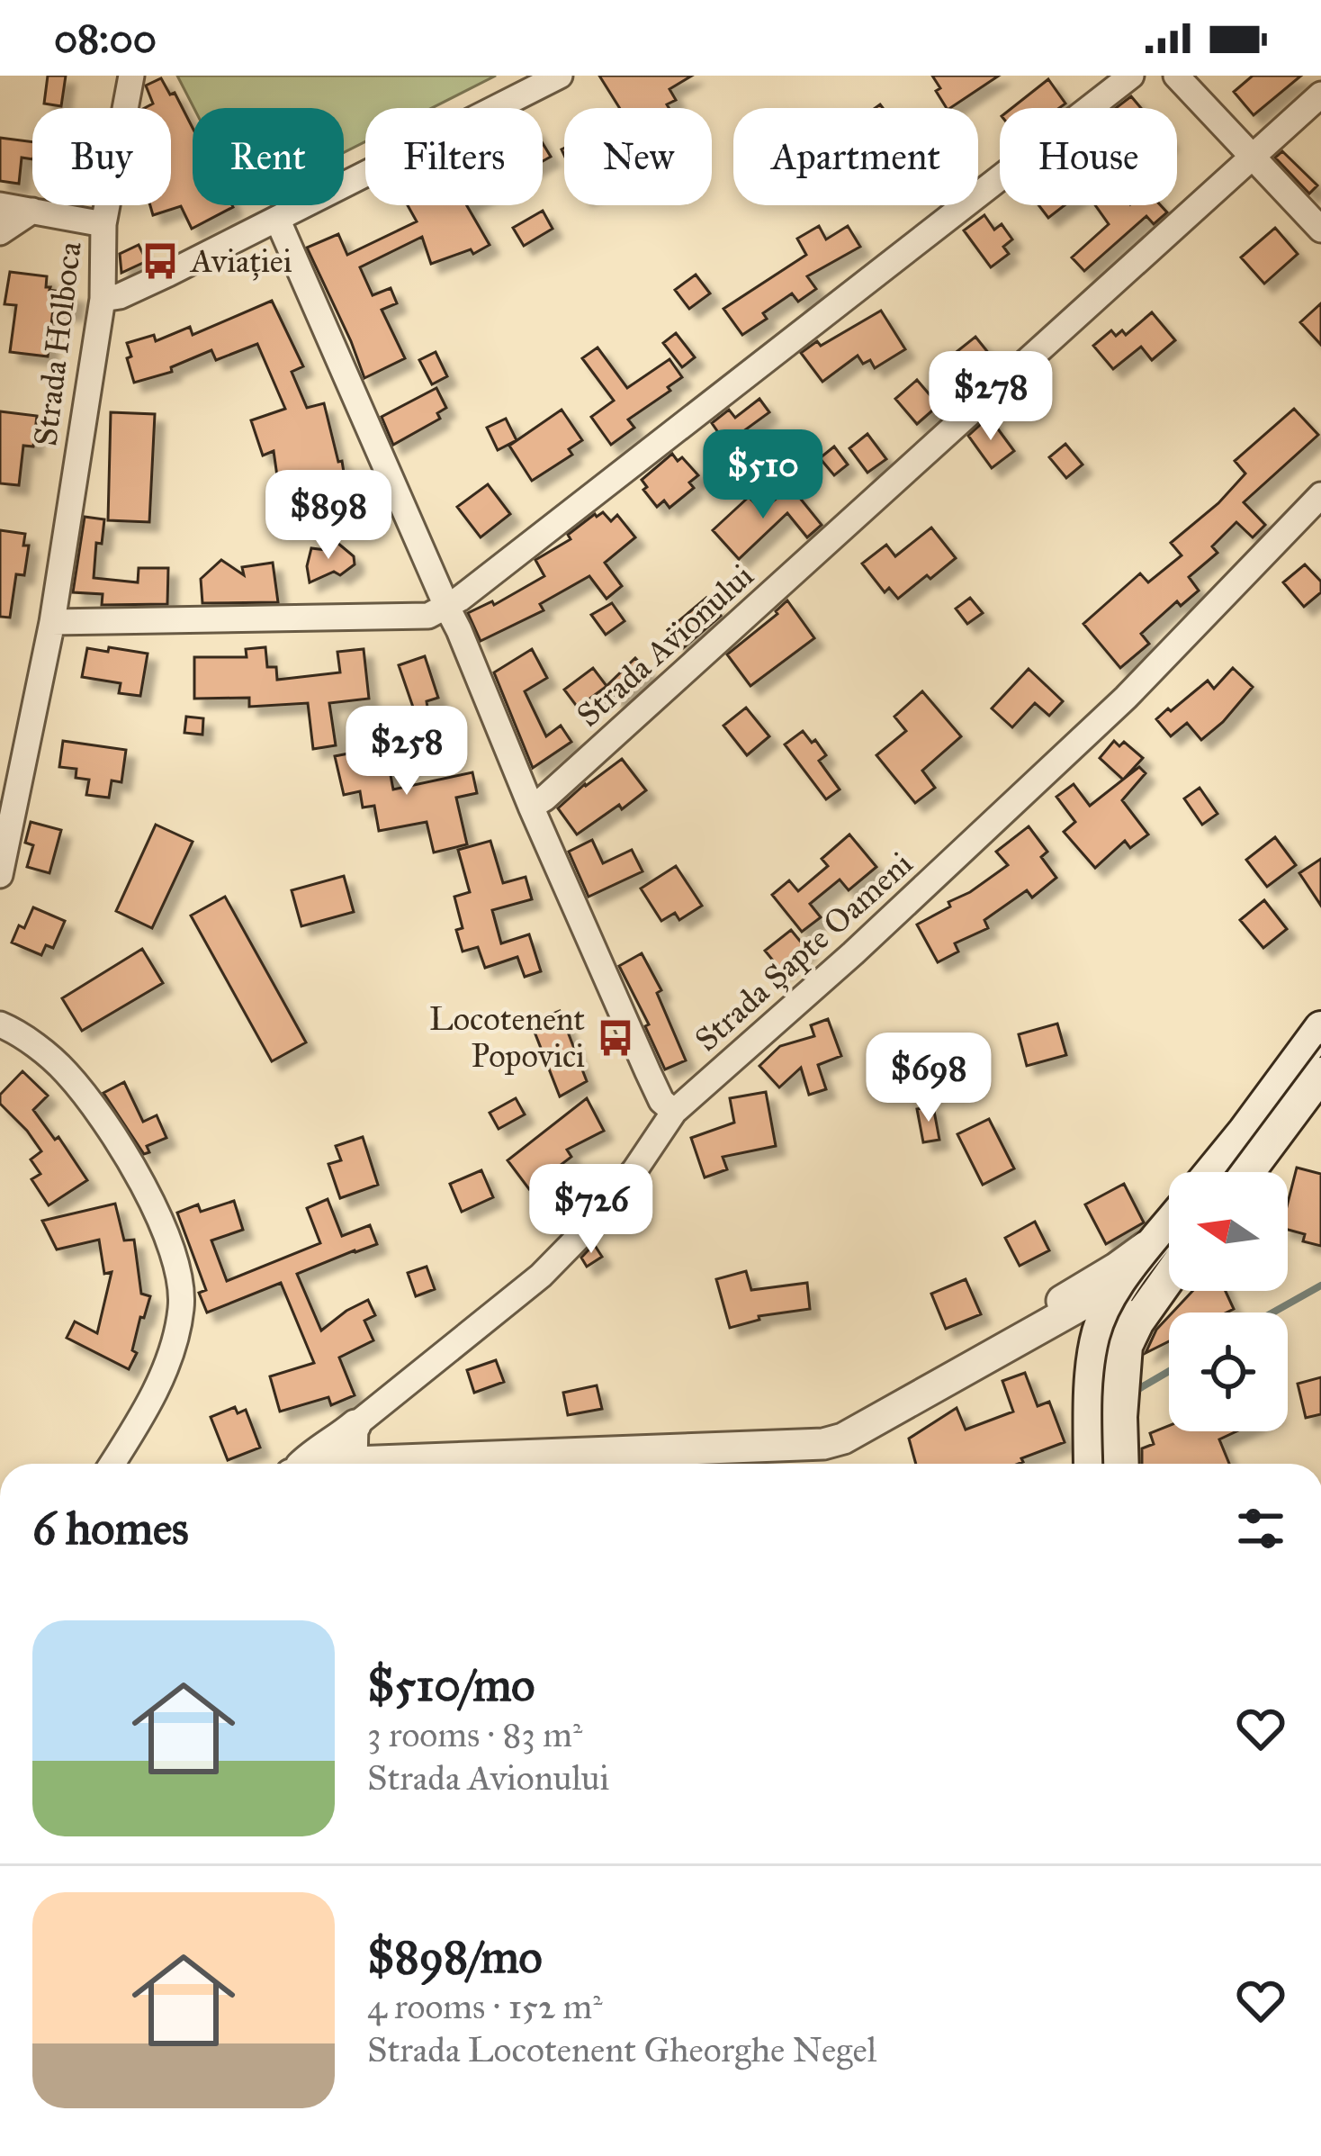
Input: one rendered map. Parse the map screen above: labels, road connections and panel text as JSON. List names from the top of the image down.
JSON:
{
  "streets": {
    "street": ["Strada Holboca", "Strada Avionului", "Strada Șapte Oameni"]
  },
  "places": {
    "bus stop": ["Aviației", "Locotenent Popovici"]
  },
  "north": "left",
  "page": {
    "status": "08:00",
    "chip": [
      "Buy",
      "Rent",
      "Filters",
      "New",
      "Apartment",
      "House"
    ],
    "price": [
      "$278",
      "$510",
      "$898",
      "$258",
      "$698",
      "$726"
    ],
    "heading": "6 homes",
    "list": [
      {
        "name": "$510/mo",
        "note": "3 rooms · 83 m² · Strada Avionului"
      },
      {
        "name": "$898/mo",
        "note": "4 rooms · 152 m² · Strada Locotenent Gheorghe Negel"
      }
    ]
  }
}
